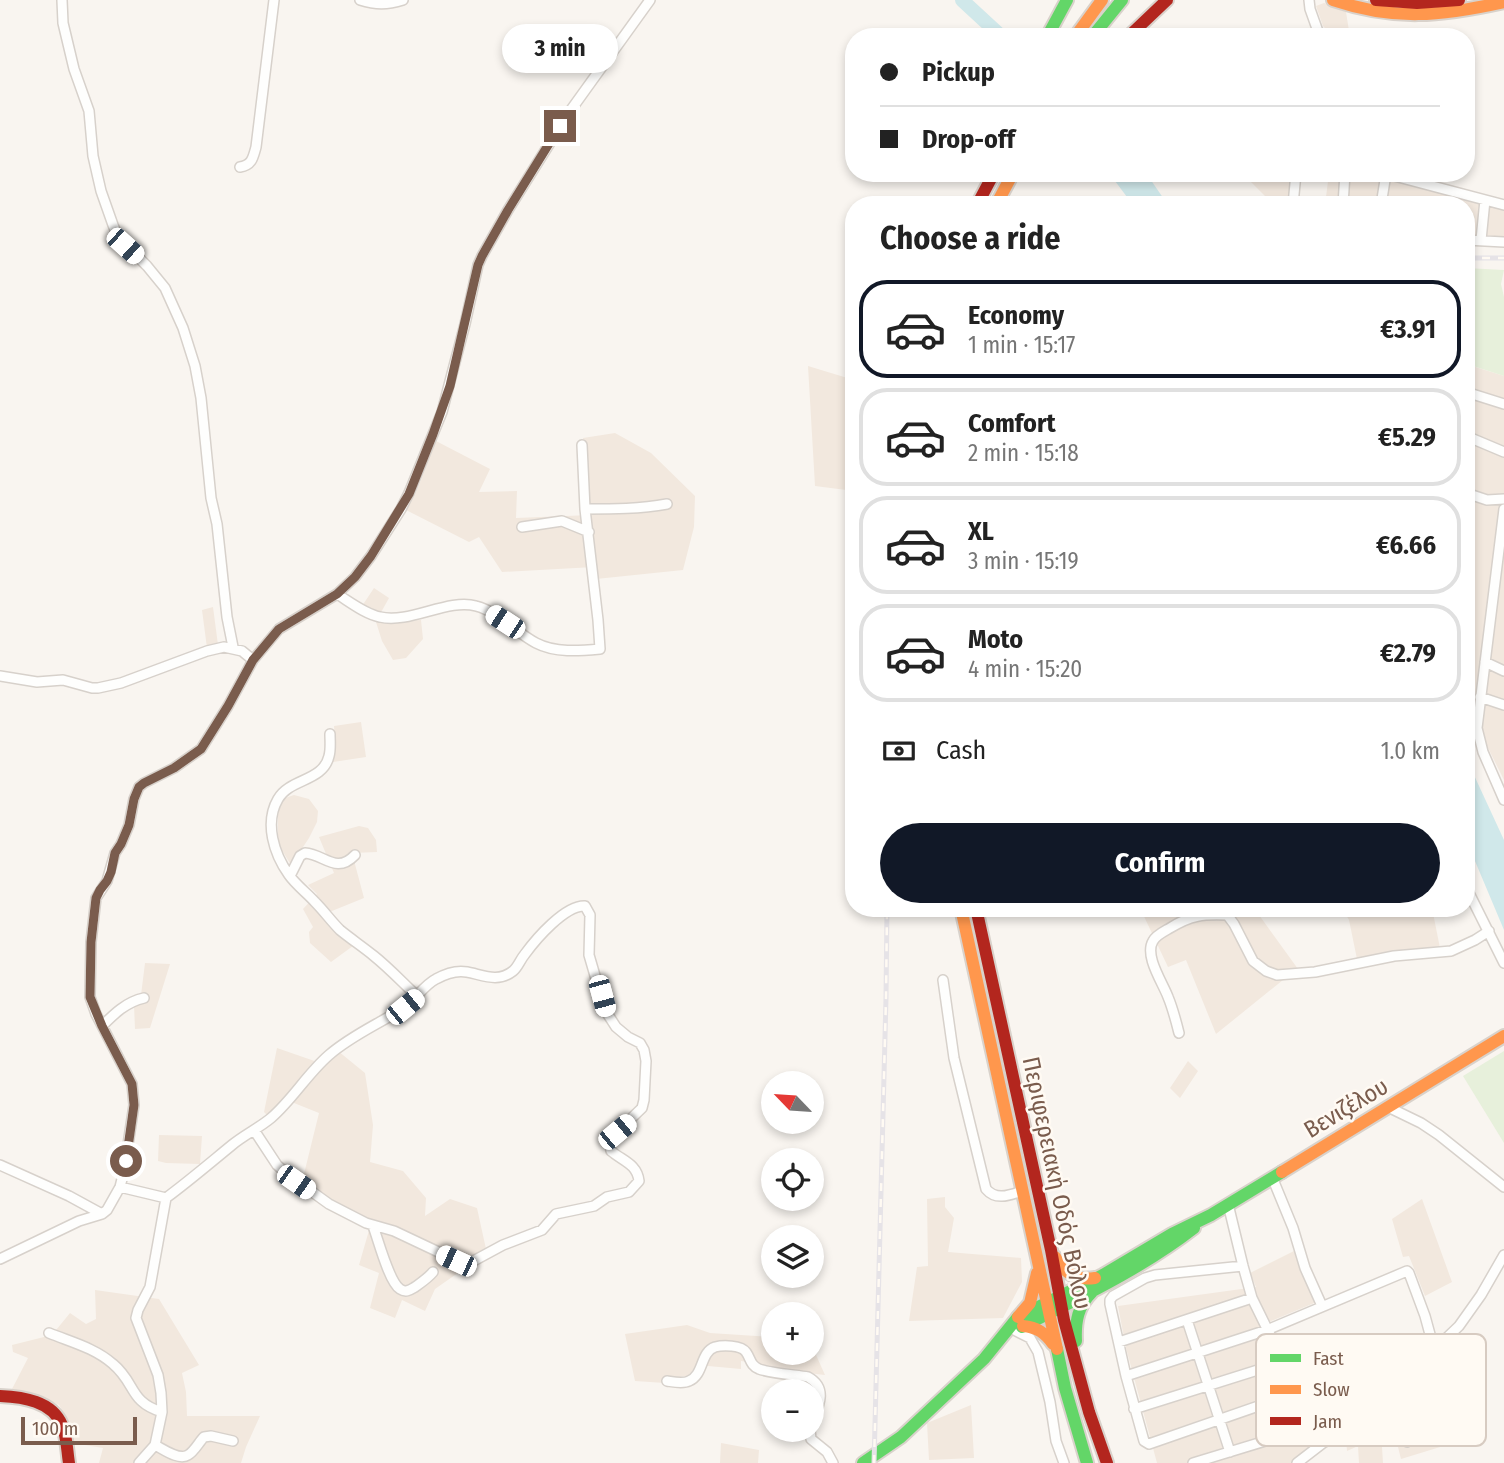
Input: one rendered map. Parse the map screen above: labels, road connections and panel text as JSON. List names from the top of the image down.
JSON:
{
  "streets": {
    "main road": ["Βενιζέλου", "Περιφερειακή Οδός Βόλου"]
  },
  "crossings": [
    ["Βενιζέλου", "Περιφερειακή Οδός Βόλου"]
  ],
  "legend": ["Fast", "Slow", "Jam"],
  "scale_bar": "100 m",
  "north": "top left",
  "page": {
    "bubble": "3 min",
    "banner": ["Pickup", "Drop-off"],
    "heading": "Choose a ride",
    "list": [
      {
        "name": "Economy",
        "note": "1 min · 15:17",
        "value": "€3.91"
      },
      {
        "name": "Comfort",
        "note": "2 min · 15:18",
        "value": "€5.29"
      },
      {
        "name": "XL",
        "note": "3 min · 15:19",
        "value": "€6.66"
      },
      {
        "name": "Moto",
        "note": "4 min · 15:20",
        "value": "€2.79"
      }
    ],
    "pay": ["Cash", "1.0 km"],
    "buttons": "Confirm",
    "map_buttons": ["+", "−"],
    "scale": "100 m"
  }
}
